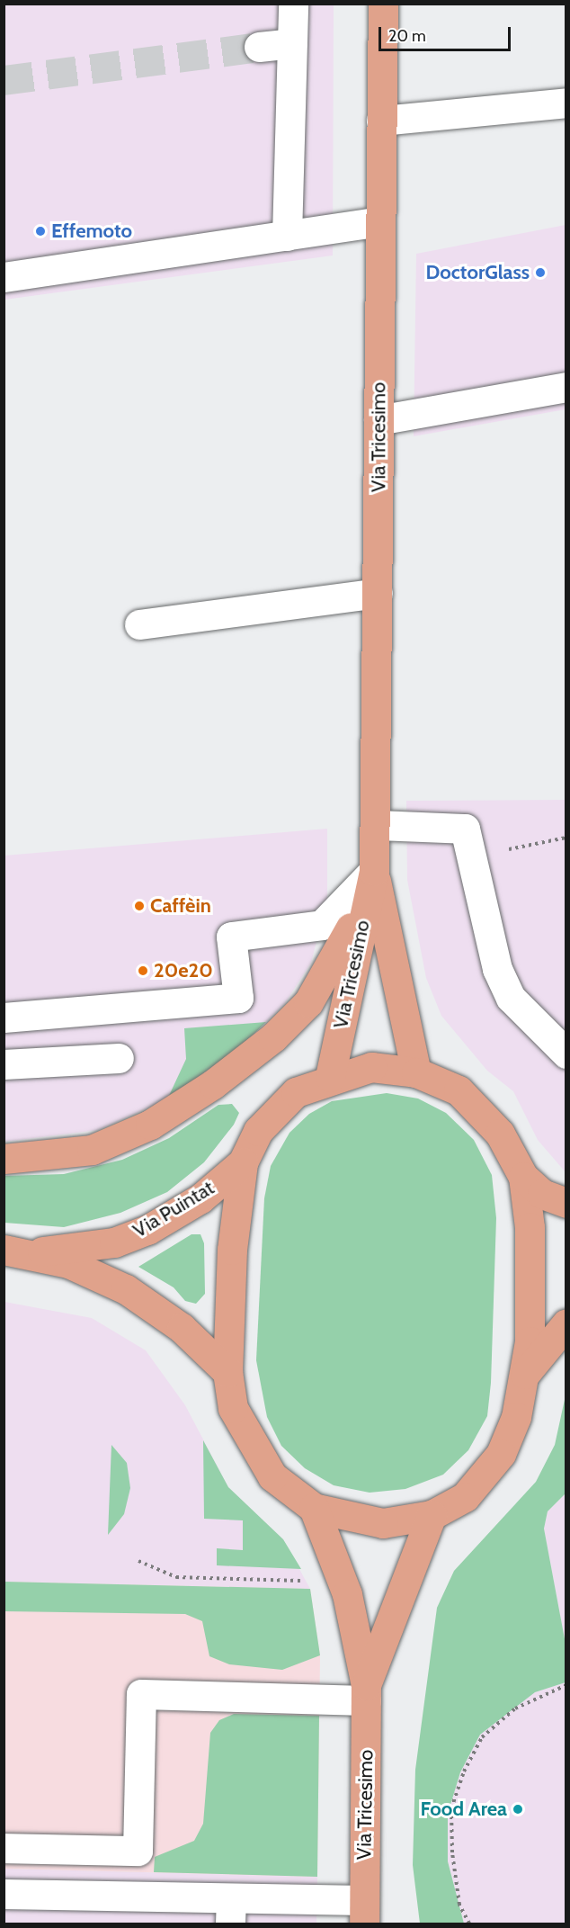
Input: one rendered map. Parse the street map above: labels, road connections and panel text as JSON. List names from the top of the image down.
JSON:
{
  "streets": {
    "main road": ["Via Tricesimo", "Via Puintat"]
  },
  "places": [
    "Effemoto",
    "DoctorGlass",
    "Caffèin",
    "20e20",
    "Food Area"
  ],
  "scale_bar": "20 m"
}
